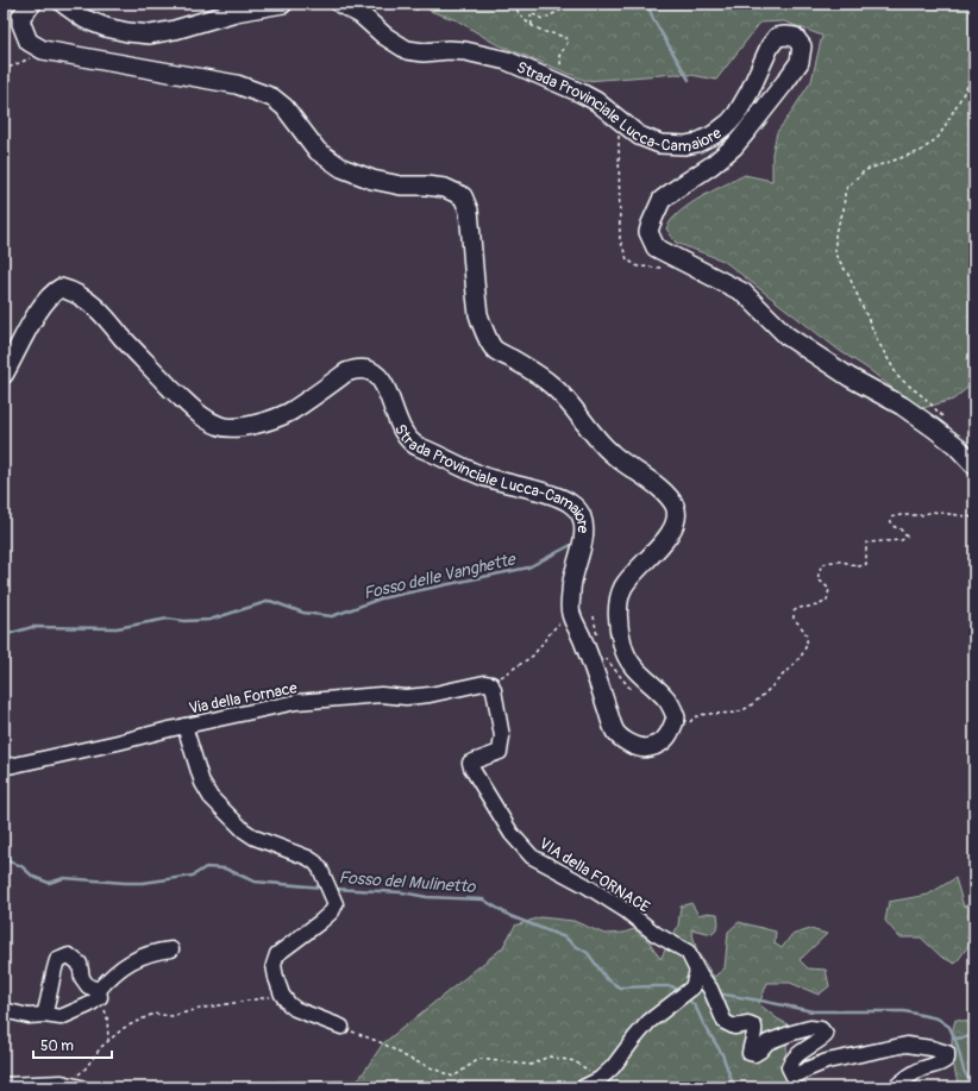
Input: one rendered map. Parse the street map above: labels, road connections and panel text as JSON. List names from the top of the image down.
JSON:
{
  "streets": {
    "main road": ["Strada Provinciale Lucca-Camaiore"],
    "street": ["Via della Fornace", "VIA della FORNACE"]
  },
  "crossings": [
    ["Via della Fornace", "VIA della FORNACE"]
  ],
  "water": ["Fosso delle Vanghette", "Fosso del Mulinetto"],
  "scale_bar": "50 m"
}
